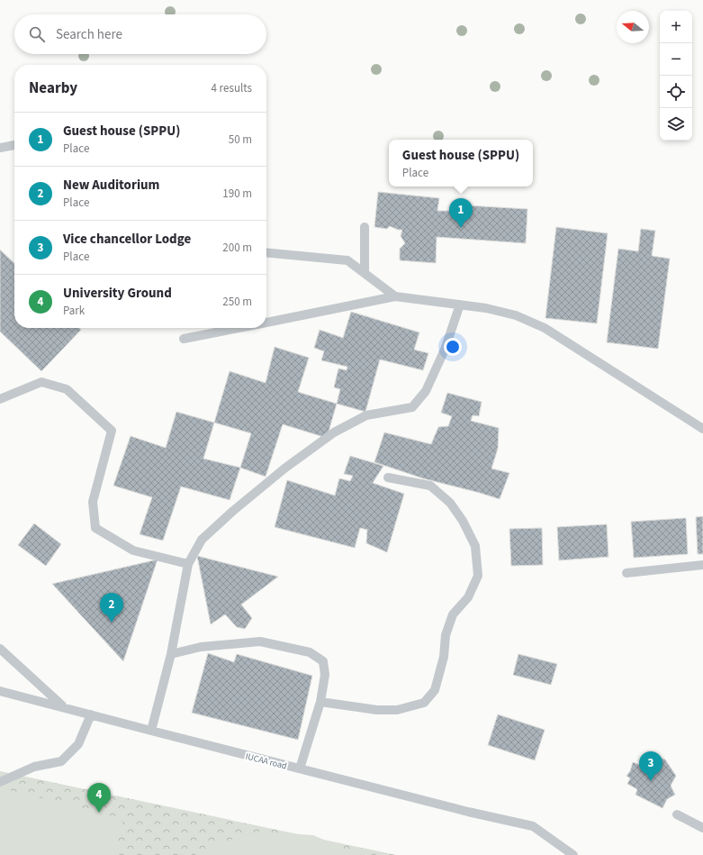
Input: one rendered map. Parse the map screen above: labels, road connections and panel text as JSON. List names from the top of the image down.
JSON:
{
  "streets": {
    "lane": ["IUCAA road"]
  },
  "north": "left",
  "page": {
    "map_buttons": ["+", "−"],
    "search": "Search here",
    "heading": ["Nearby", "4 results"],
    "list": [
      {
        "mark": "1",
        "name": "Guest house (SPPU)",
        "note": "Place",
        "value": "50 m"
      },
      {
        "mark": "2",
        "name": "New Auditorium",
        "note": "Place",
        "value": "190 m"
      },
      {
        "mark": "3",
        "name": "Vice chancellor Lodge",
        "note": "Place",
        "value": "200 m"
      },
      {
        "mark": "4",
        "name": "University Ground",
        "note": "Park",
        "value": "250 m"
      }
    ],
    "popup": ["Guest house (SPPU)", "Place"],
    "pins": [
      "1",
      "2",
      "3",
      "4"
    ]
  }
}
